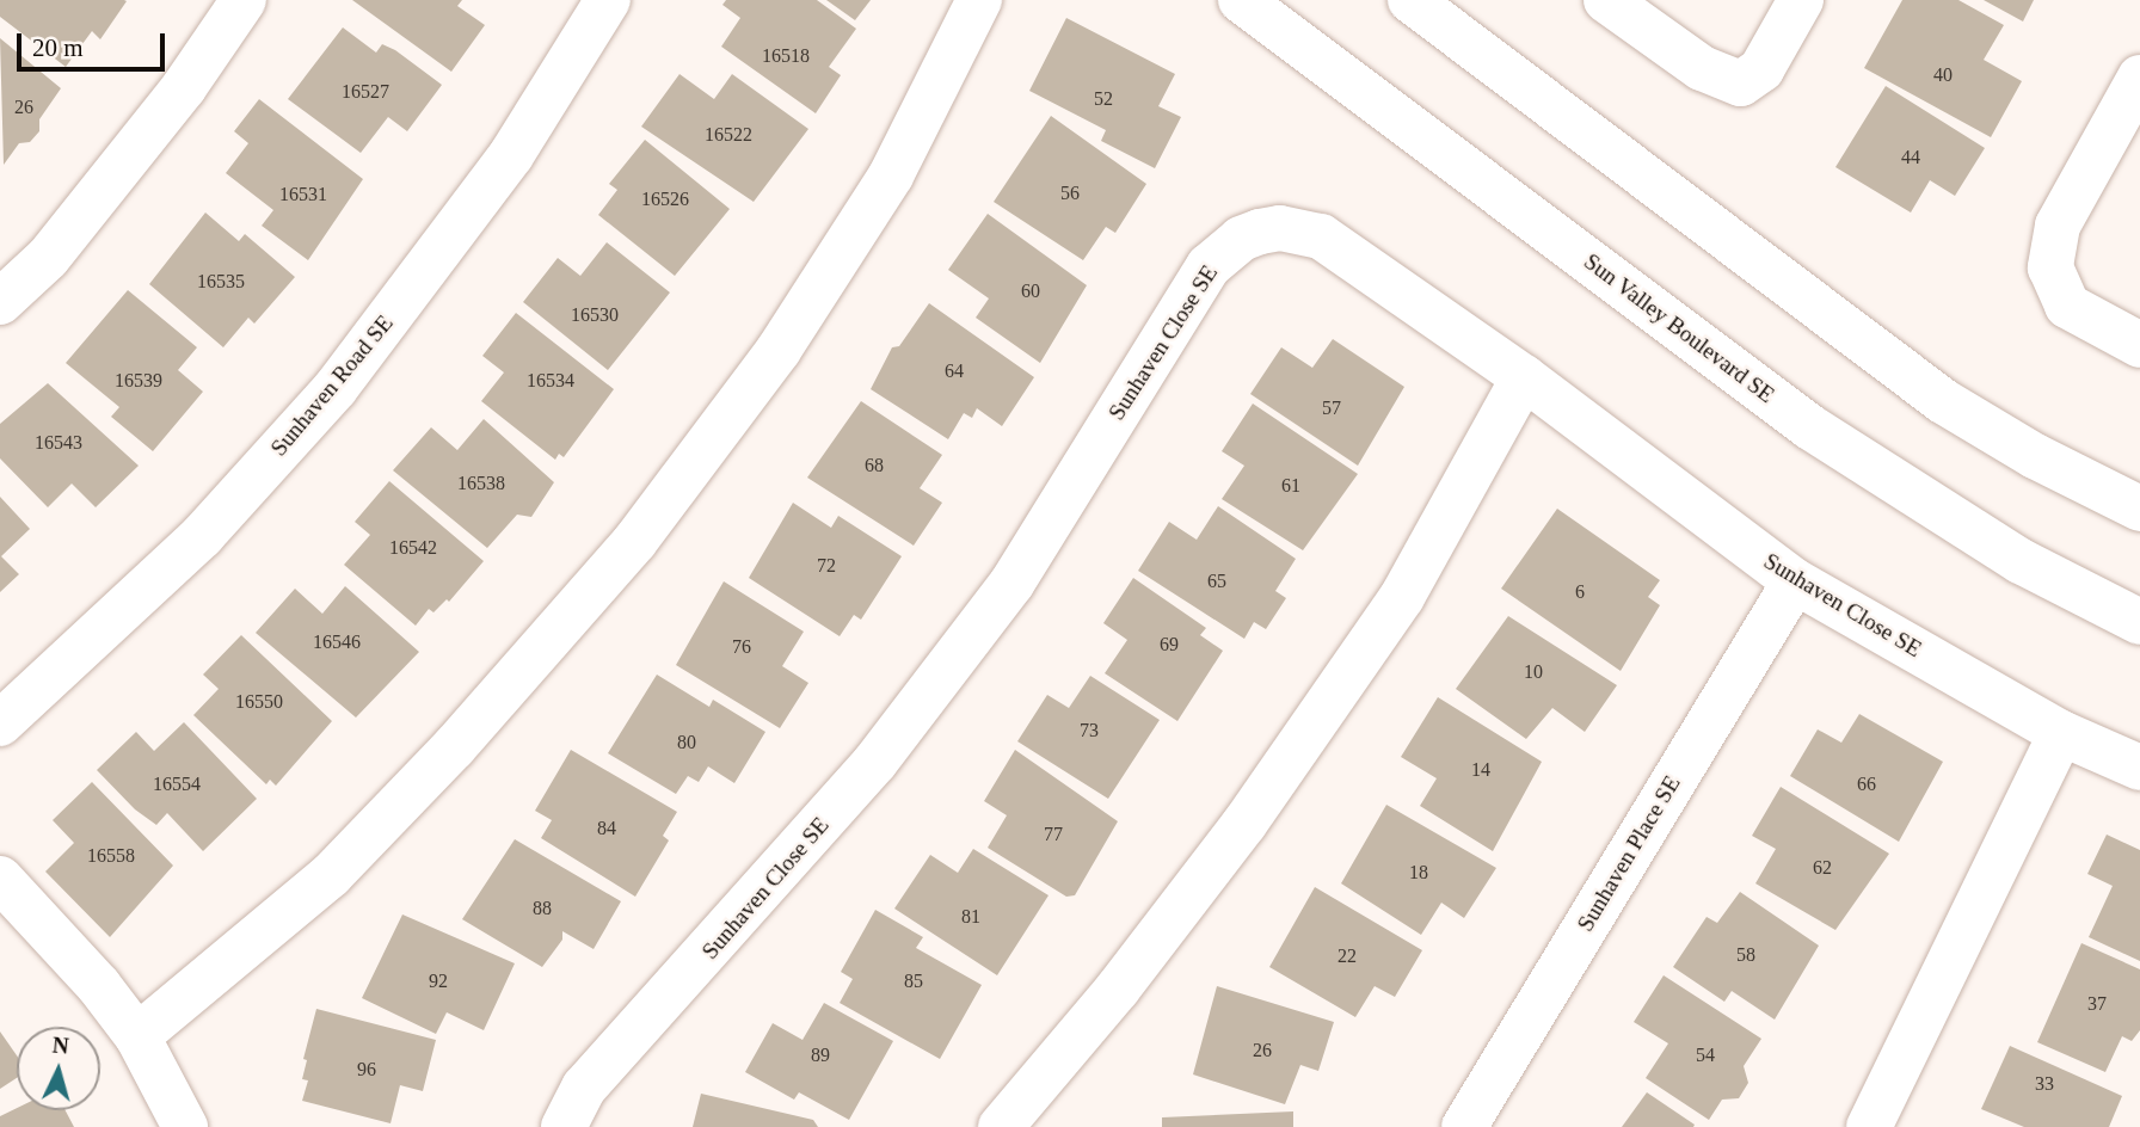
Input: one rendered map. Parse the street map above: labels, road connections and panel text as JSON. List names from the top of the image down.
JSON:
{
  "streets": {
    "street": [
      "Sun Valley Boulevard SE",
      "Sunhaven Close SE",
      "Sunhaven Road SE",
      "Sunhaven Place SE"
    ]
  },
  "crossings": [
    ["Sunhaven Close SE", "Sunhaven Place SE"]
  ],
  "house_numbers": [
    "16518",
    "40",
    "16527",
    "52",
    "26",
    "16522",
    "44",
    "56",
    "16531",
    "16526",
    "16535",
    "60",
    "16530",
    "64",
    "16539",
    "16534",
    "57",
    "16543",
    "68",
    "16538",
    "61",
    "16542",
    "72",
    "65",
    "6",
    "16546",
    "69",
    "76",
    "10",
    "16550",
    "73",
    "80",
    "14",
    "16554",
    "66",
    "84",
    "77",
    "16558",
    "62",
    "18",
    "88",
    "81",
    "58",
    "22",
    "92",
    "85",
    "37",
    "26",
    "89",
    "54",
    "96",
    "33"
  ],
  "scale_bar": "20 m",
  "north": "top"
}
